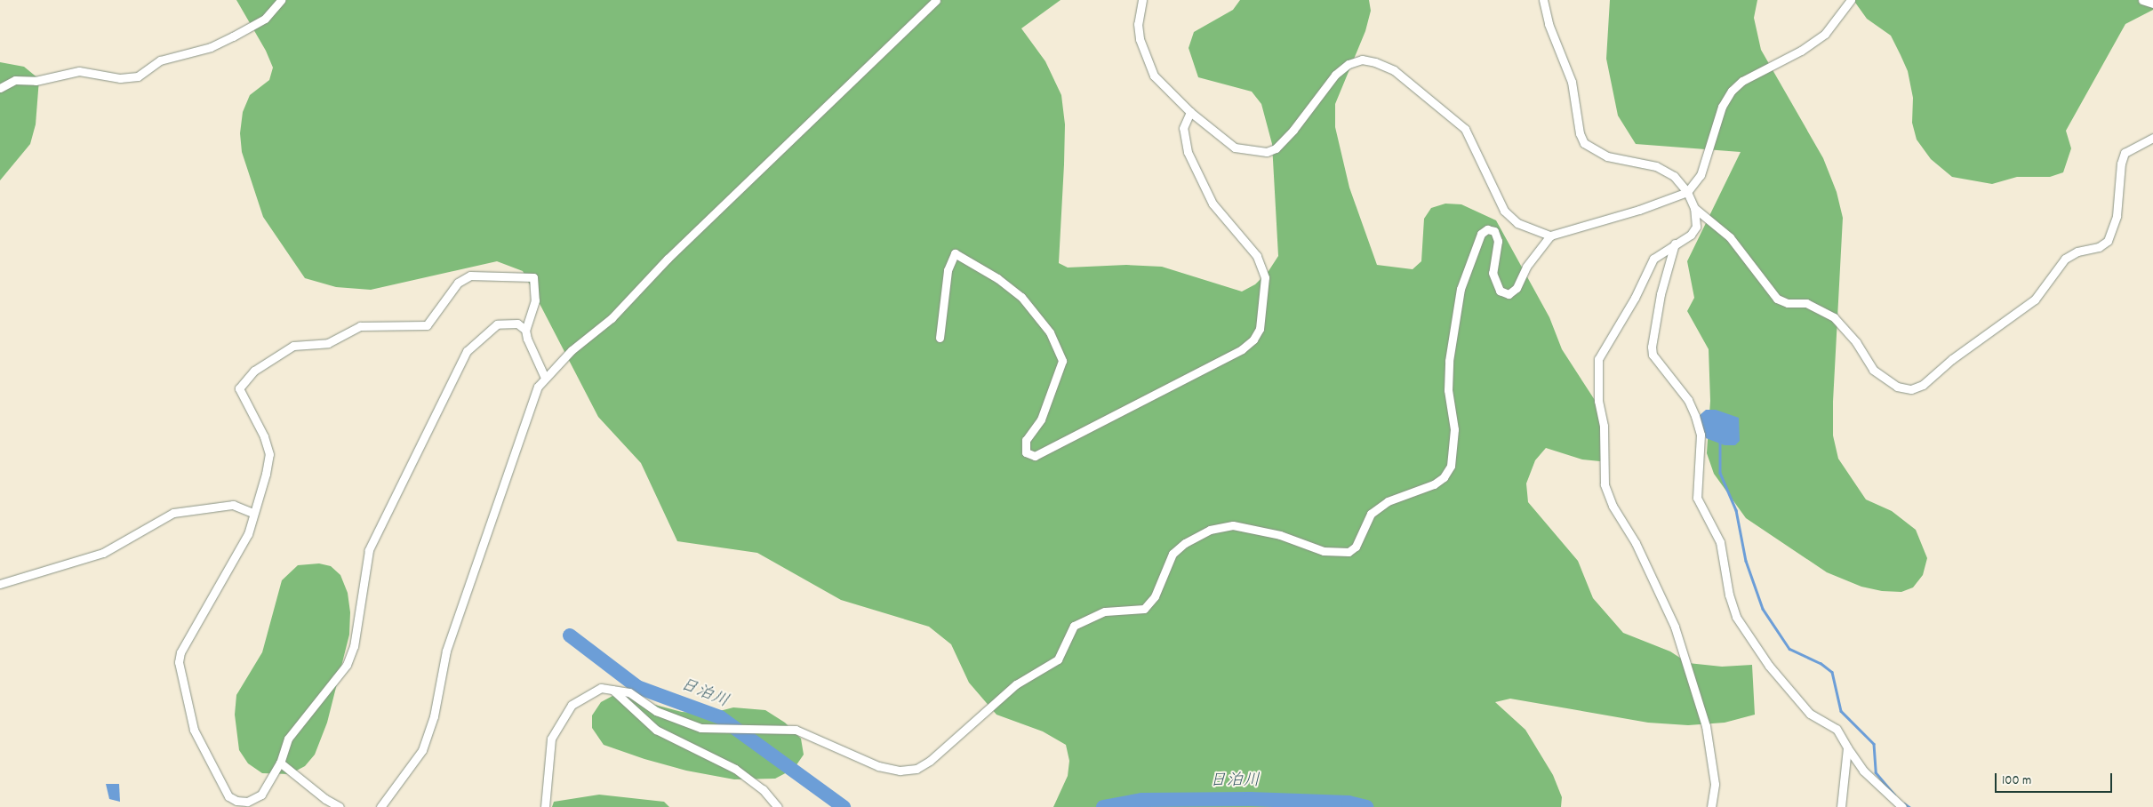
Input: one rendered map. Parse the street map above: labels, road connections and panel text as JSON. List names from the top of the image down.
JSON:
{
  "water": ["日泊川"],
  "scale_bar": "100 m"
}
